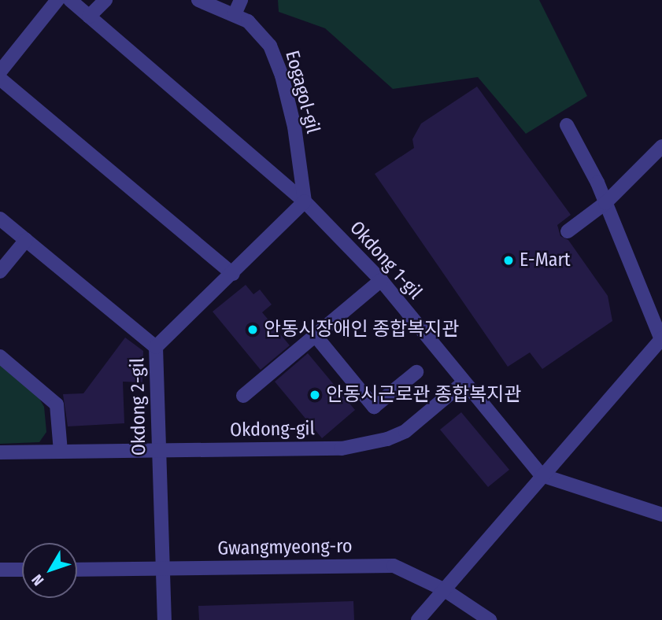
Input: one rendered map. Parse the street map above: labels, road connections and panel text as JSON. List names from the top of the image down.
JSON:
{
  "streets": {
    "street": [
      "Eogagol-gil",
      "Okdong 1-gil",
      "Okdong 2-gil",
      "Okdong-gil",
      "Gwangmyeong-ro"
    ]
  },
  "crossings": [
    ["Eogagol-gil", "Okdong 1-gil"],
    ["Okdong 1-gil", "Okdong-gil"],
    ["Okdong 2-gil", "Okdong-gil"],
    ["Okdong 2-gil", "Gwangmyeong-ro"]
  ],
  "places": ["E-Mart", "안동시장애인 종합복지관", "안동시근로관 종합복지관"],
  "north": "bottom left"
}
